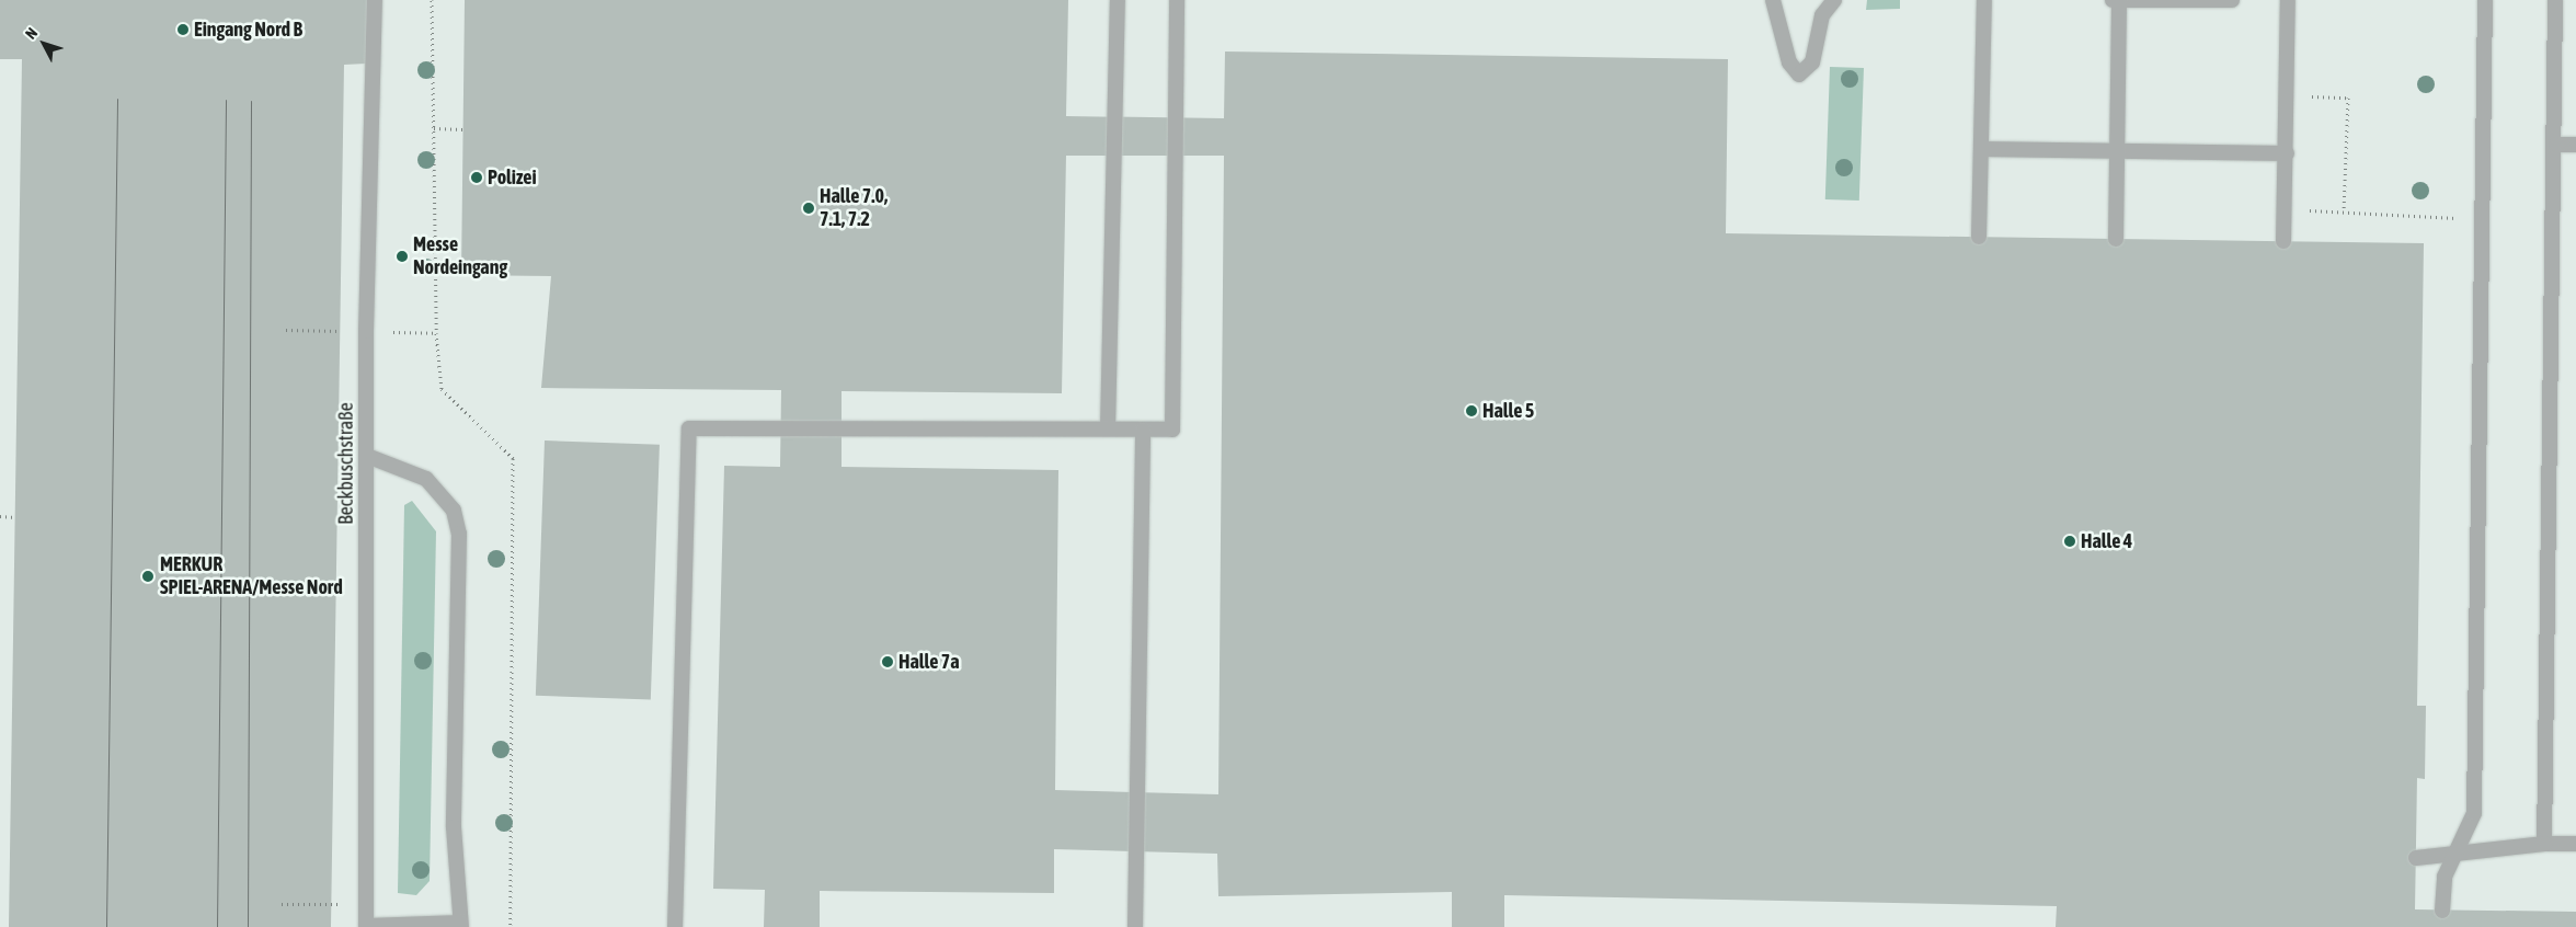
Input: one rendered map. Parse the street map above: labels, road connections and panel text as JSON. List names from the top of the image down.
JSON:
{
  "streets": {
    "lane": ["Beckbuschstraße"]
  },
  "places": [
    "Eingang Nord B",
    "Polizei",
    "Halle 7.0, 7.1, 7.2",
    "Messe Nordeingang",
    "Halle 5",
    "Halle 4",
    "MERKUR SPIEL-ARENA/Messe Nord",
    "Halle 7a"
  ],
  "north": "top left"
}
